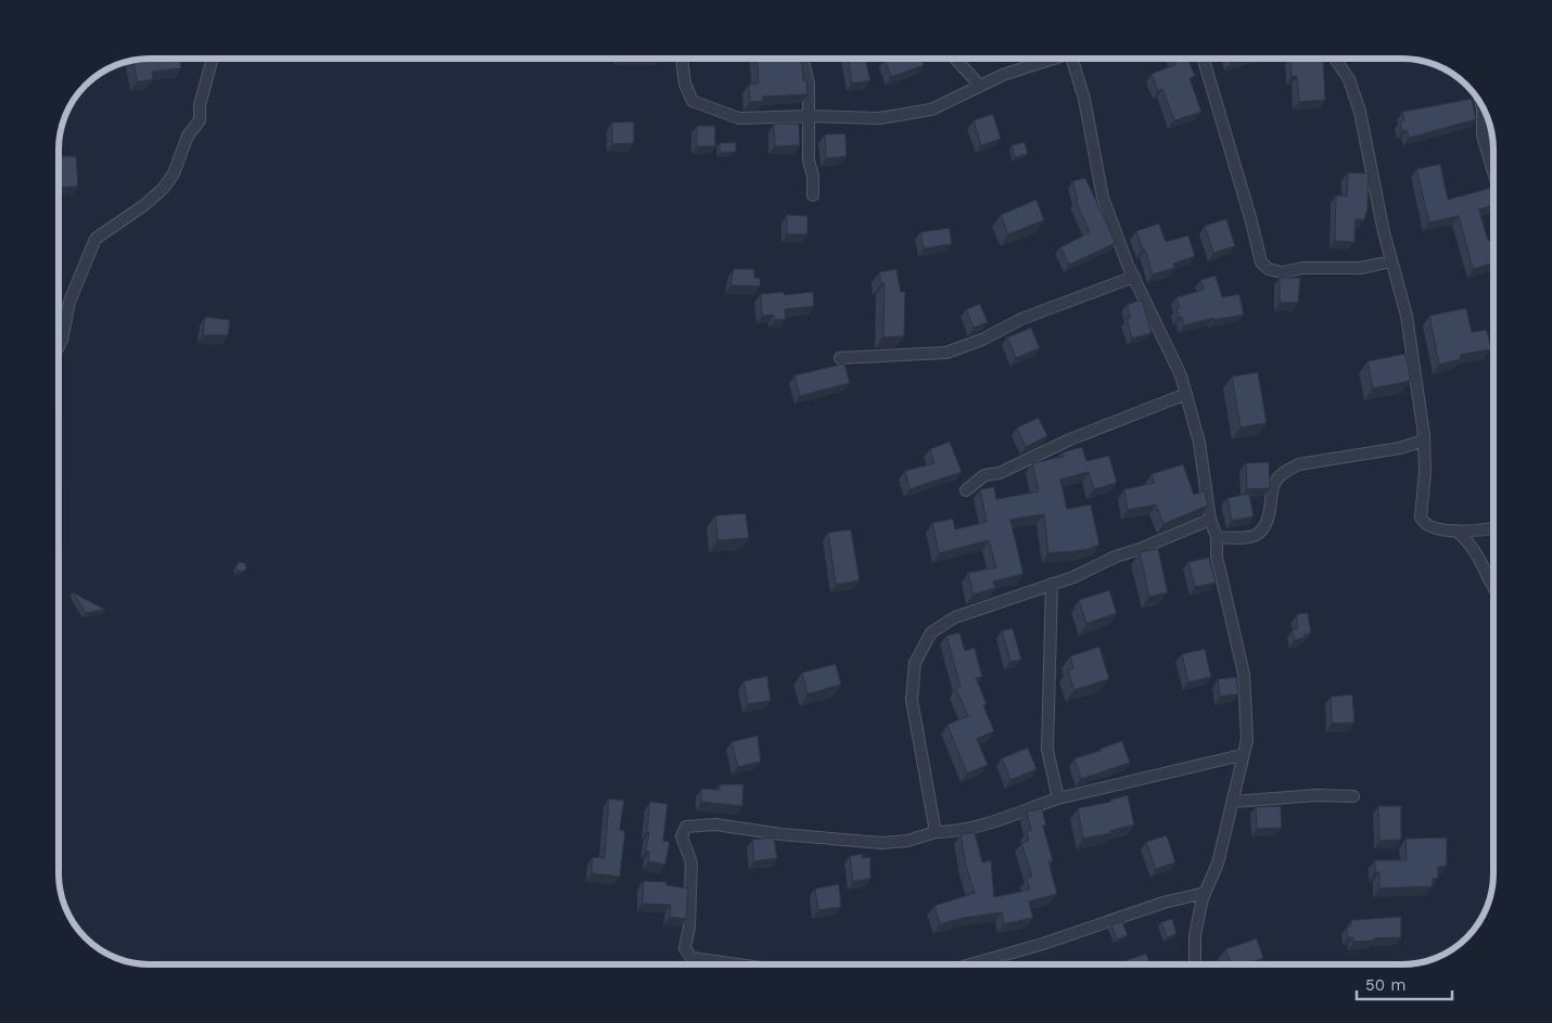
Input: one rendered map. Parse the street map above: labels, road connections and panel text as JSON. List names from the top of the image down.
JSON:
{
  "scale_bar": "50 m"
}
